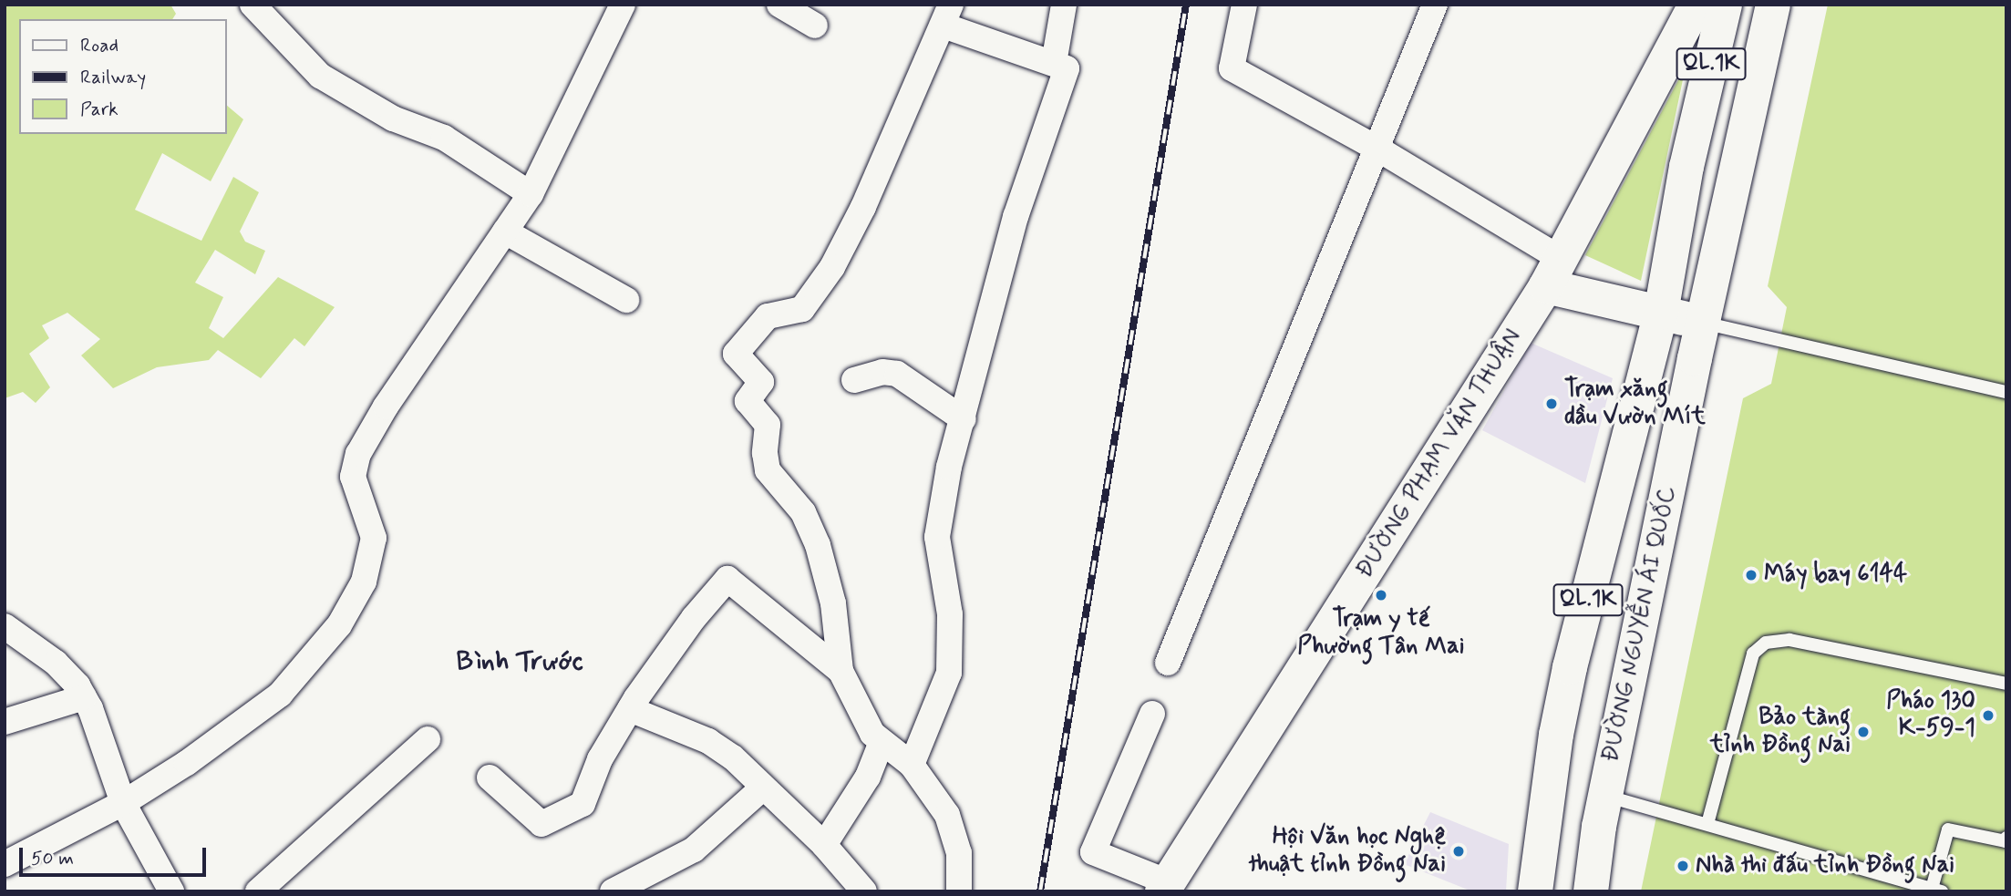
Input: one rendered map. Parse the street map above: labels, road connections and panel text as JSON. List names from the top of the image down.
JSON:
{
  "streets": {
    "main road": ["QL.1K", "ĐƯỜNG PHẠM VĂN THUẬN", "ĐƯỜNG NGUYỄN ÁI QUỐC"]
  },
  "districts": ["Bình Trước"],
  "places": [
    "Trạm xăng dầu Vườn Mít",
    "Máy bay 6144",
    "Trạm y tế Phường Tân Mai",
    "Pháo 130 K-59-1",
    "Bảo tàng tỉnh Đồng Nai",
    "Hội Văn học Nghệ thuật tỉnh Đồng Nai",
    "Nhà thi đấu tỉnh Đồng Nai"
  ],
  "legend": ["Road", "Railway", "Park"],
  "scale_bar": "50 m"
}
